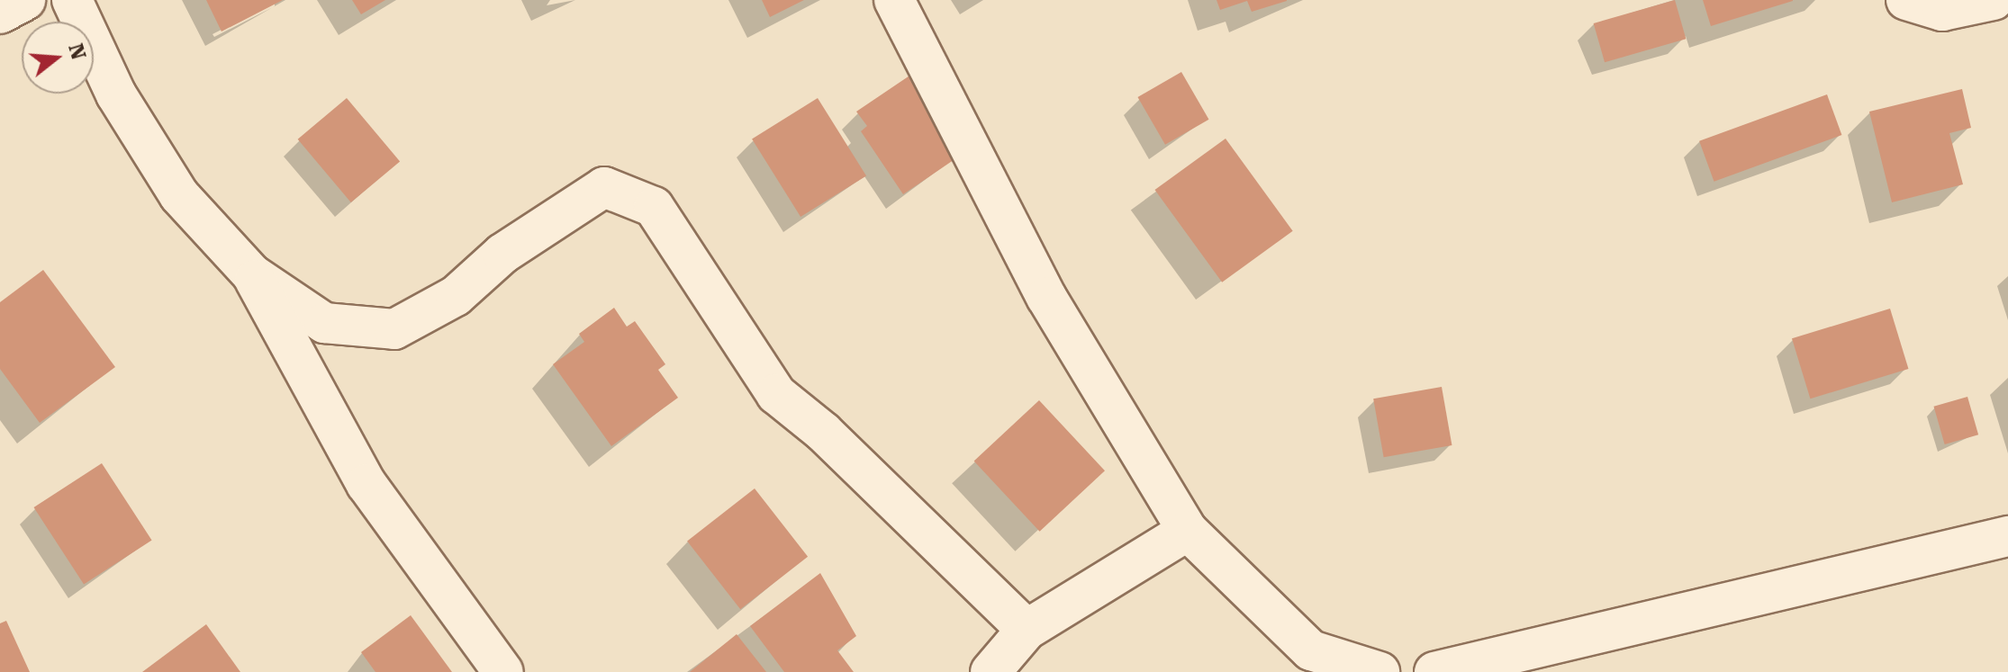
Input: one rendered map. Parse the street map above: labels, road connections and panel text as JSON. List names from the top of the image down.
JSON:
{
  "north": "right"
}
